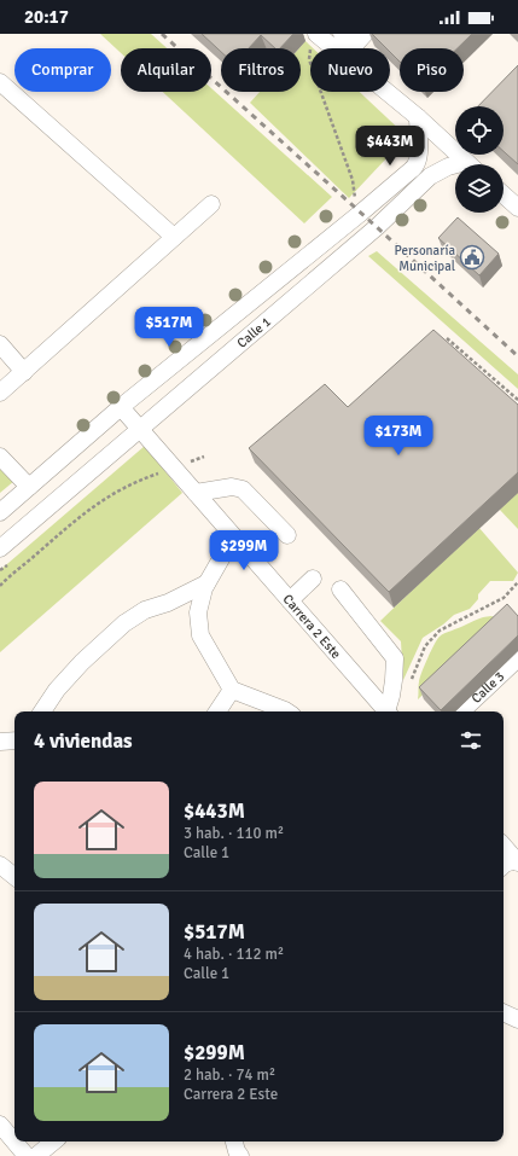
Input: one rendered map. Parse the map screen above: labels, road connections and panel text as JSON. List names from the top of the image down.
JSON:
{
  "streets": {
    "street": ["Calle 1", "Carrera 2 Este", "Calle 3"]
  },
  "crossings": [
    ["Calle 1", "Carrera 2 Este"]
  ],
  "places": {
    "public building": ["Personaría Municipal"]
  },
  "page": {
    "status": "20:17",
    "chip": [
      "Comprar",
      "Alquilar",
      "Filtros",
      "Nuevo",
      "Piso"
    ],
    "price": [
      "$443M",
      "$517M",
      "$173M",
      "$299M"
    ],
    "heading": "4 viviendas",
    "list": [
      {
        "name": "$443M",
        "note": "3 hab. · 110 m² · Calle 1"
      },
      {
        "name": "$517M",
        "note": "4 hab. · 112 m² · Calle 1"
      },
      {
        "name": "$299M",
        "note": "2 hab. · 74 m² · Carrera 2 Este"
      }
    ]
  }
}
